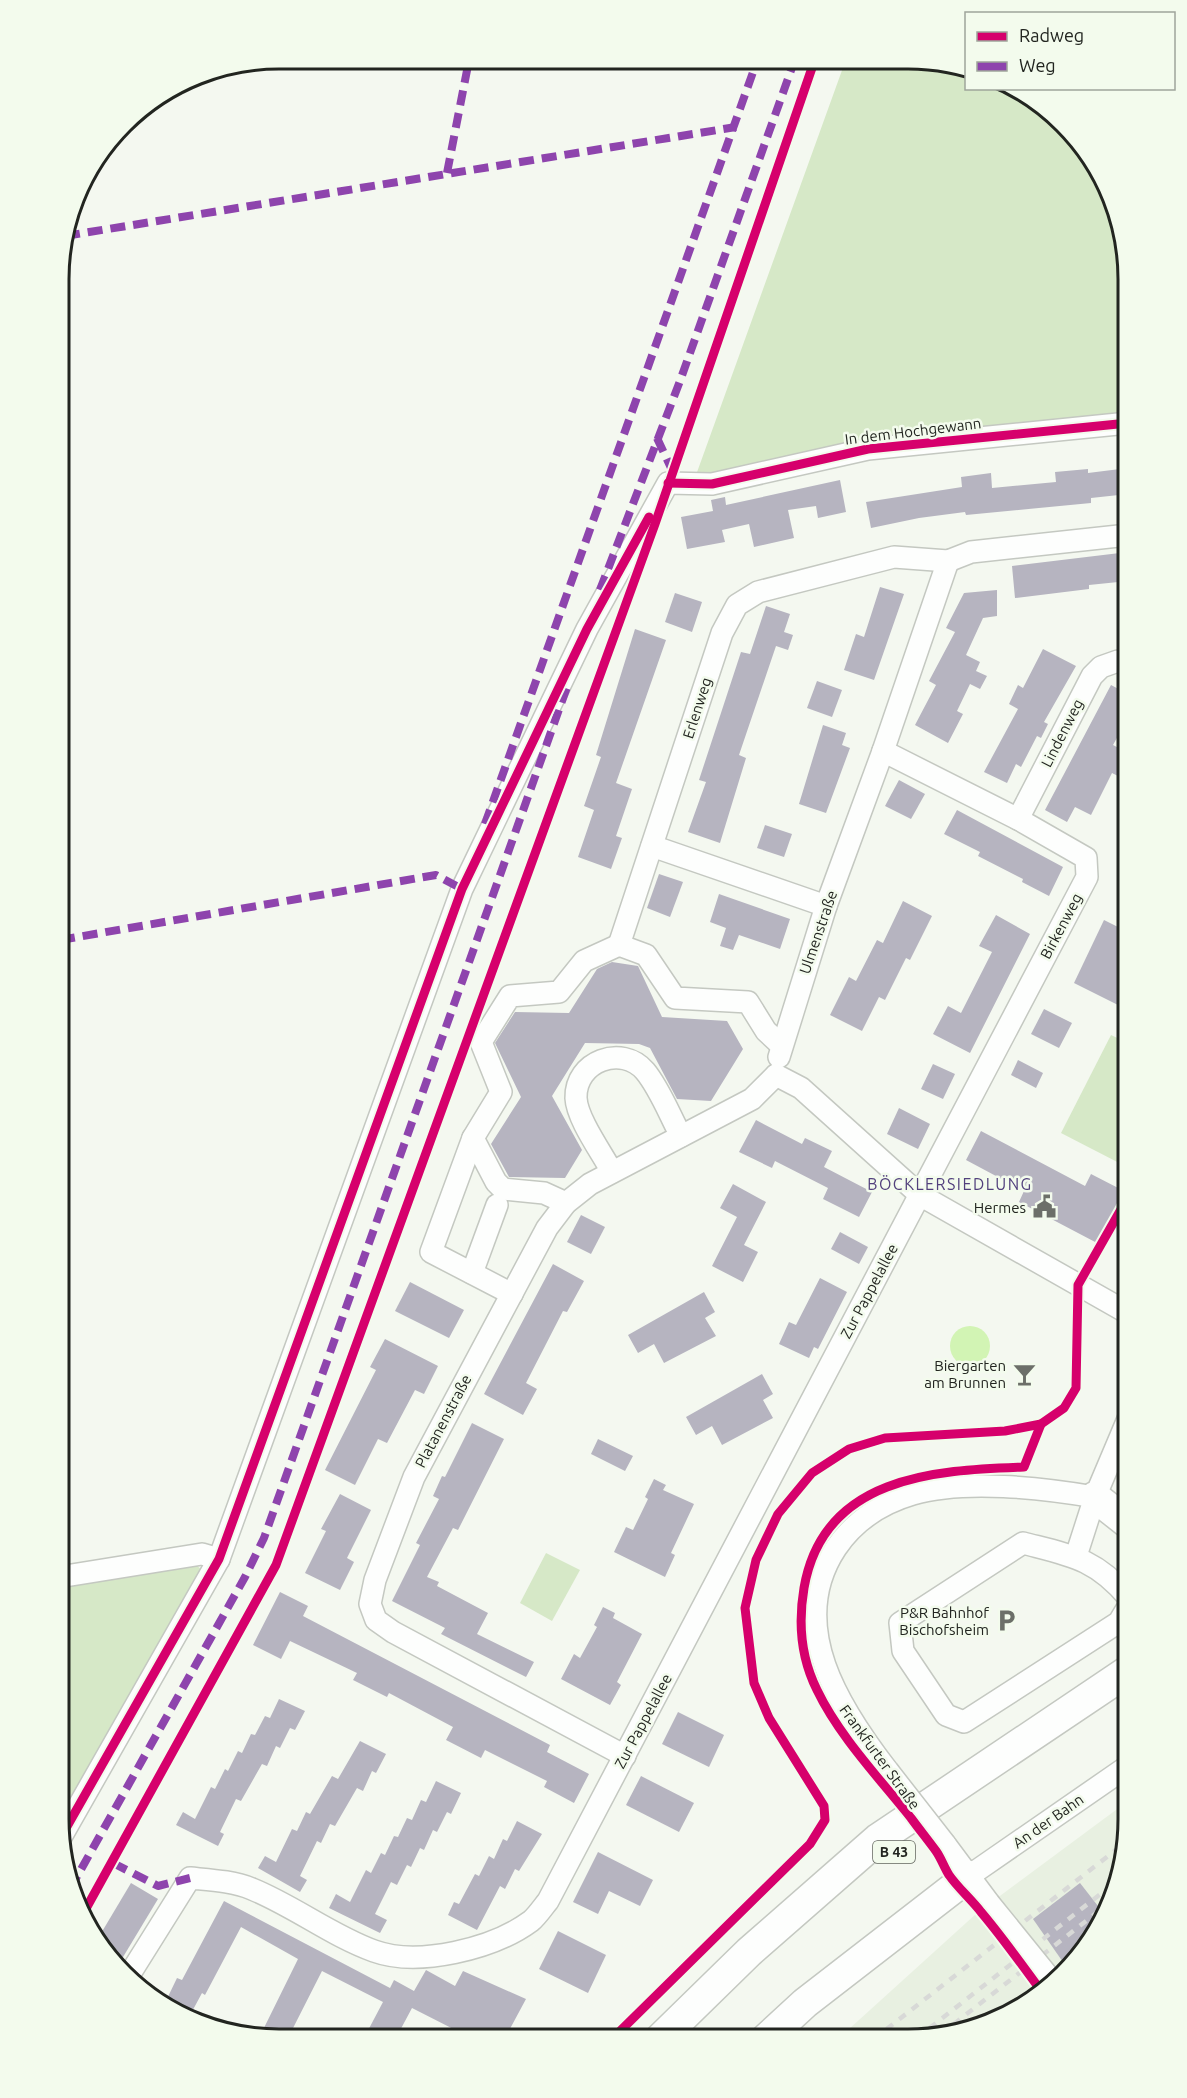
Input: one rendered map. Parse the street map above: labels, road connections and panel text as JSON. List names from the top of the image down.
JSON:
{
  "streets": {
    "highway": ["B 43"],
    "street": [
      "In dem Hochgewann",
      "Erlenweg",
      "Lindenweg",
      "Birkenweg",
      "Ulmenstraße",
      "Zur Pappelallee",
      "Platanenstraße",
      "Frankfurter Straße",
      "An der Bahn"
    ]
  },
  "crossings": [
    ["Erlenweg", "Ulmenstraße"],
    ["Lindenweg", "Birkenweg"],
    ["Birkenweg", "Ulmenstraße"],
    ["Birkenweg", "Zur Pappelallee"],
    ["Ulmenstraße", "Platanenstraße"],
    ["Zur Pappelallee", "Platanenstraße"],
    ["Frankfurter Straße", "An der Bahn"]
  ],
  "districts": ["BÖCKLERSIEDLUNG"],
  "places": {
    "public building": ["Hermes"],
    "bar": ["Biergarten am Brunnen"],
    "parking": ["P&R Bahnhof Bischofsheim"]
  },
  "legend": ["Radweg", "Weg"]
}
